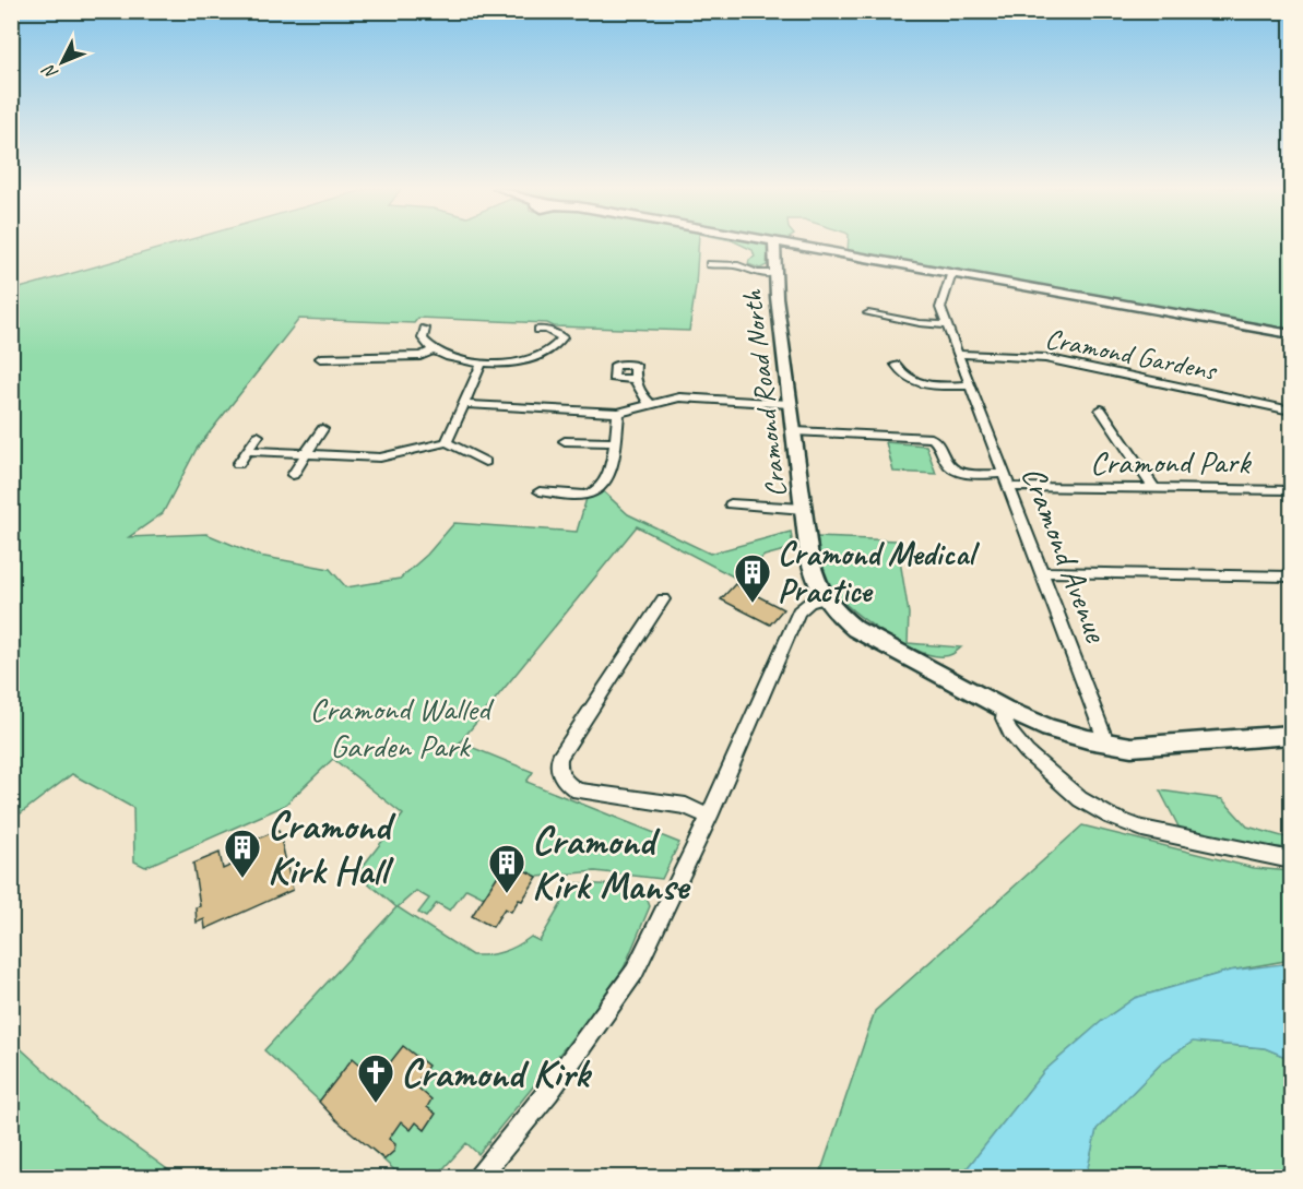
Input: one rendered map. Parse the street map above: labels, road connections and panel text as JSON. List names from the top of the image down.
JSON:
{
  "streets": {
    "street": [
      "Cramond Gardens",
      "Cramond Road North",
      "Cramond Park",
      "Cramond Avenue"
    ]
  },
  "crossings": [
    ["Cramond Gardens", "Cramond Avenue"],
    ["Cramond Park", "Cramond Avenue"]
  ],
  "parks": ["Cramond Walled Garden Park"],
  "places": {
    "building": ["Cramond Medical Practice", "Cramond Kirk Hall", "Cramond Kirk Manse"],
    "church": ["Cramond Kirk"]
  },
  "north": "bottom left"
}
